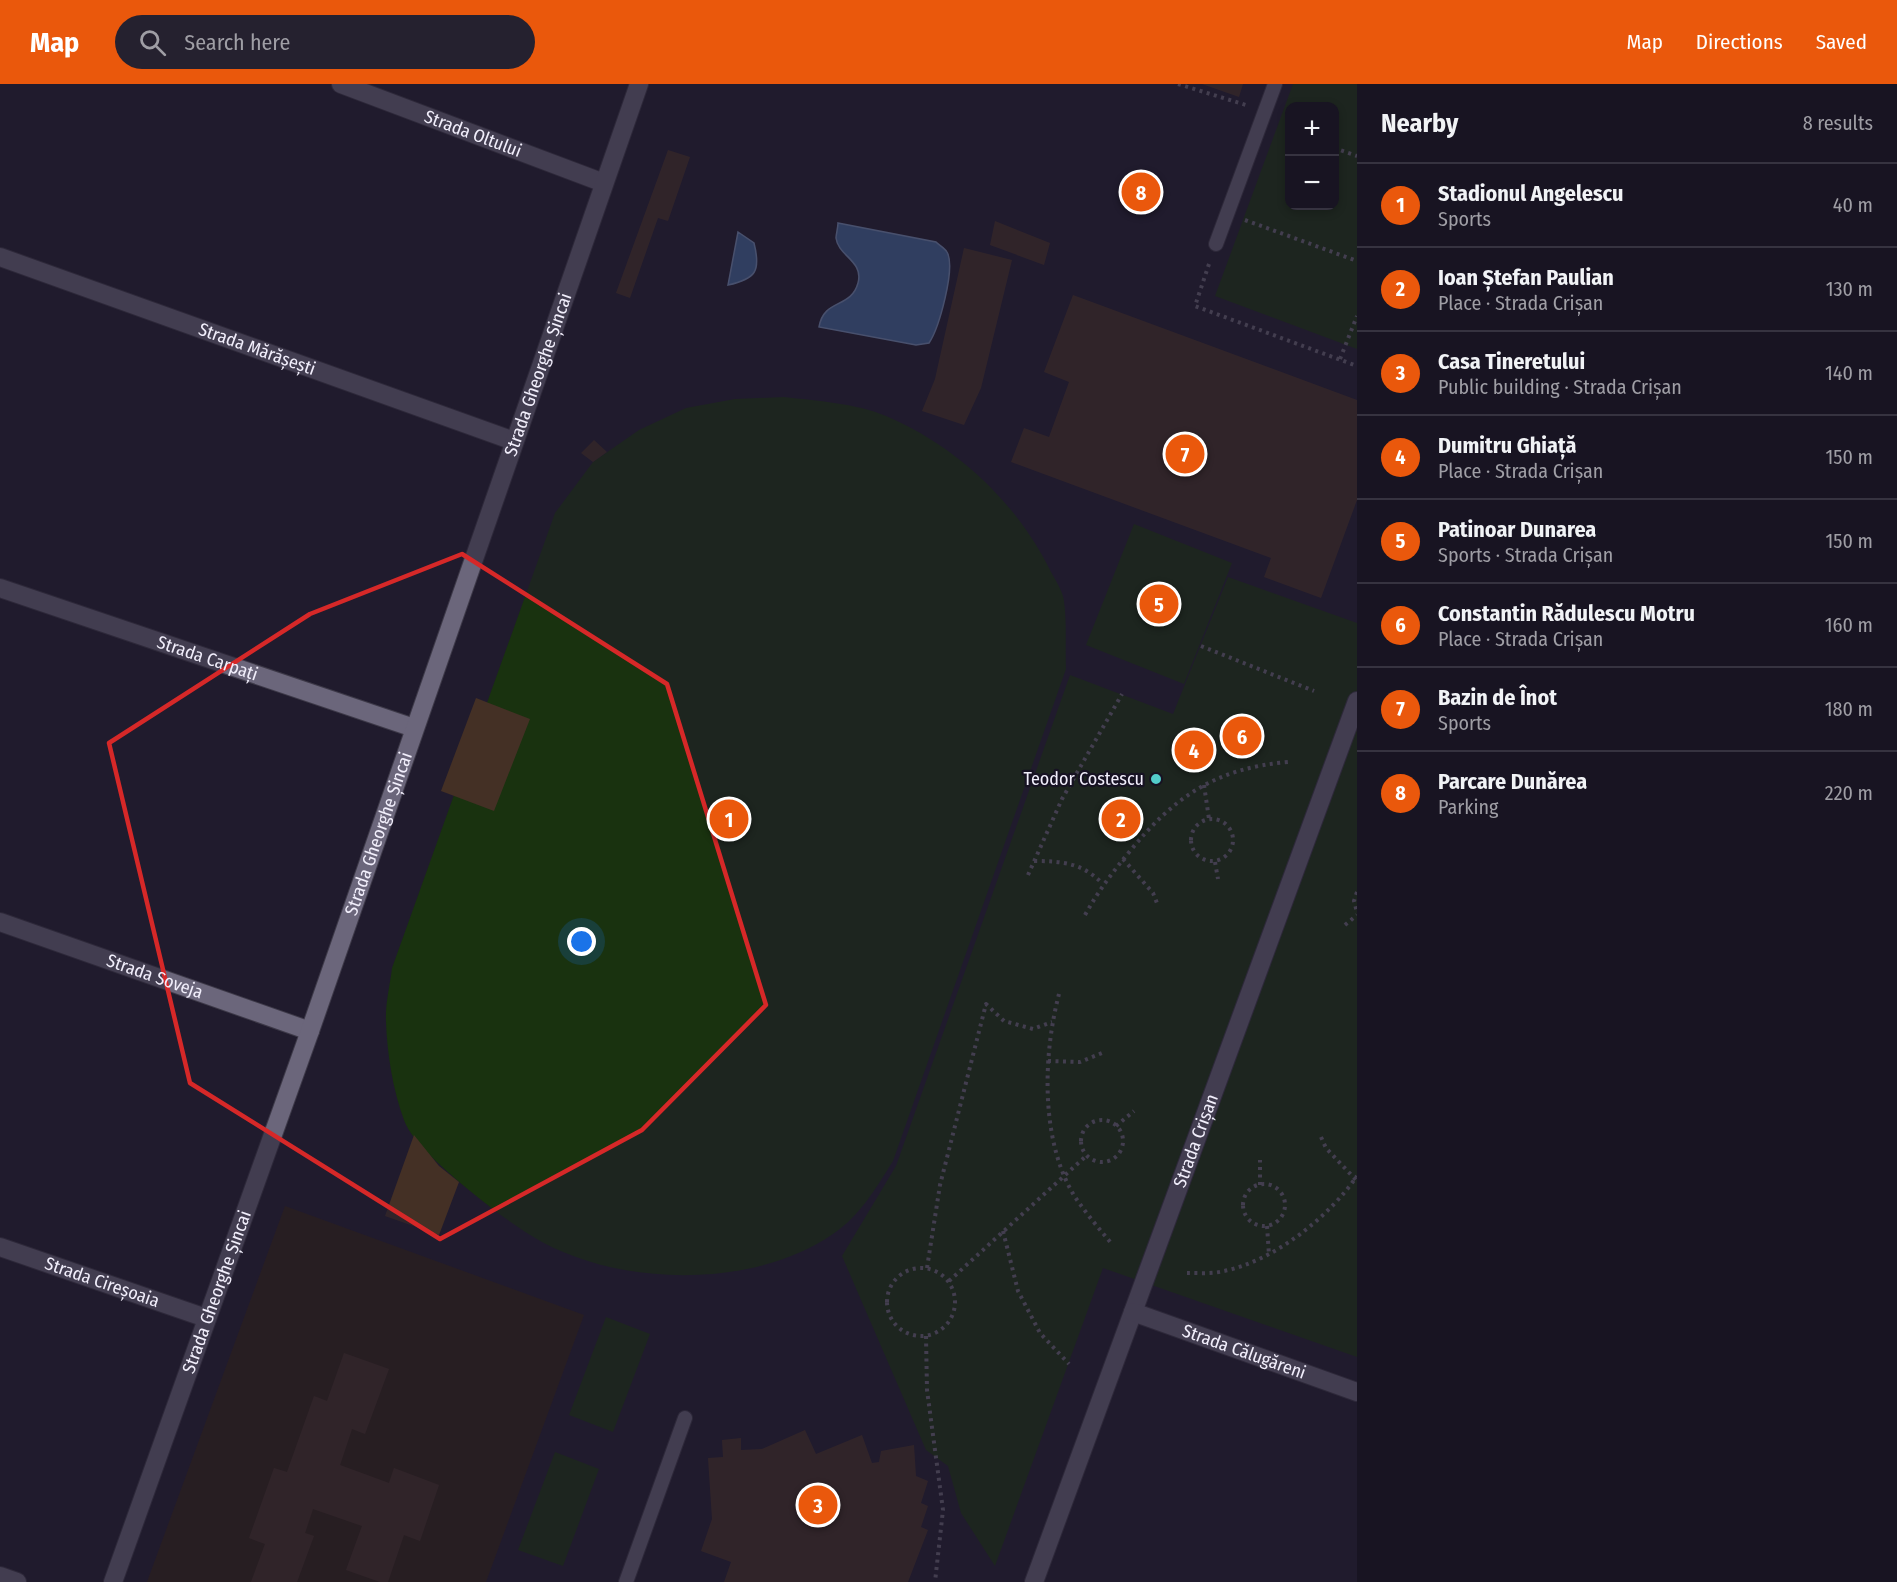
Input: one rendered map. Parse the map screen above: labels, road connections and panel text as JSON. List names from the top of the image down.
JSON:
{
  "streets": {
    "street": [
      "Strada Oltului",
      "Strada Mărășești",
      "Strada Gheorghe Șincai",
      "Strada Carpați",
      "Strada Soveja",
      "Strada Crișan",
      "Strada Cireșoaia",
      "Strada Călugăreni"
    ]
  },
  "crossings": [
    ["Strada Oltului", "Strada Gheorghe Șincai"],
    ["Strada Mărășești", "Strada Gheorghe Șincai"],
    ["Strada Gheorghe Șincai", "Strada Carpați"],
    ["Strada Gheorghe Șincai", "Strada Soveja"],
    ["Strada Gheorghe Șincai", "Strada Cireșoaia"],
    ["Strada Crișan", "Strada Călugăreni"]
  ],
  "places": ["Teodor Costescu"],
  "page": {
    "header": "Map",
    "search": "Search here",
    "nav": ["Map", "Directions", "Saved"],
    "heading": ["Nearby", "8 results"],
    "map_buttons": ["+", "−"],
    "list": [
      {
        "mark": "1",
        "name": "Stadionul Angelescu",
        "note": "Sports",
        "value": "40 m"
      },
      {
        "mark": "2",
        "name": "Ioan Ștefan Paulian",
        "note": "Place · Strada Crișan",
        "value": "130 m"
      },
      {
        "mark": "3",
        "name": "Casa Tineretului",
        "note": "Public building · Strada Crișan",
        "value": "140 m"
      },
      {
        "mark": "4",
        "name": "Dumitru Ghiață",
        "note": "Place · Strada Crișan",
        "value": "150 m"
      },
      {
        "mark": "5",
        "name": "Patinoar Dunarea",
        "note": "Sports · Strada Crișan",
        "value": "150 m"
      },
      {
        "mark": "6",
        "name": "Constantin Rădulescu Motru",
        "note": "Place · Strada Crișan",
        "value": "160 m"
      },
      {
        "mark": "7",
        "name": "Bazin de Înot",
        "note": "Sports",
        "value": "180 m"
      },
      {
        "mark": "8",
        "name": "Parcare Dunărea",
        "note": "Parking",
        "value": "220 m"
      }
    ],
    "pins": [
      "8",
      "7",
      "5",
      "6",
      "4",
      "1",
      "2",
      "3"
    ]
  }
}
